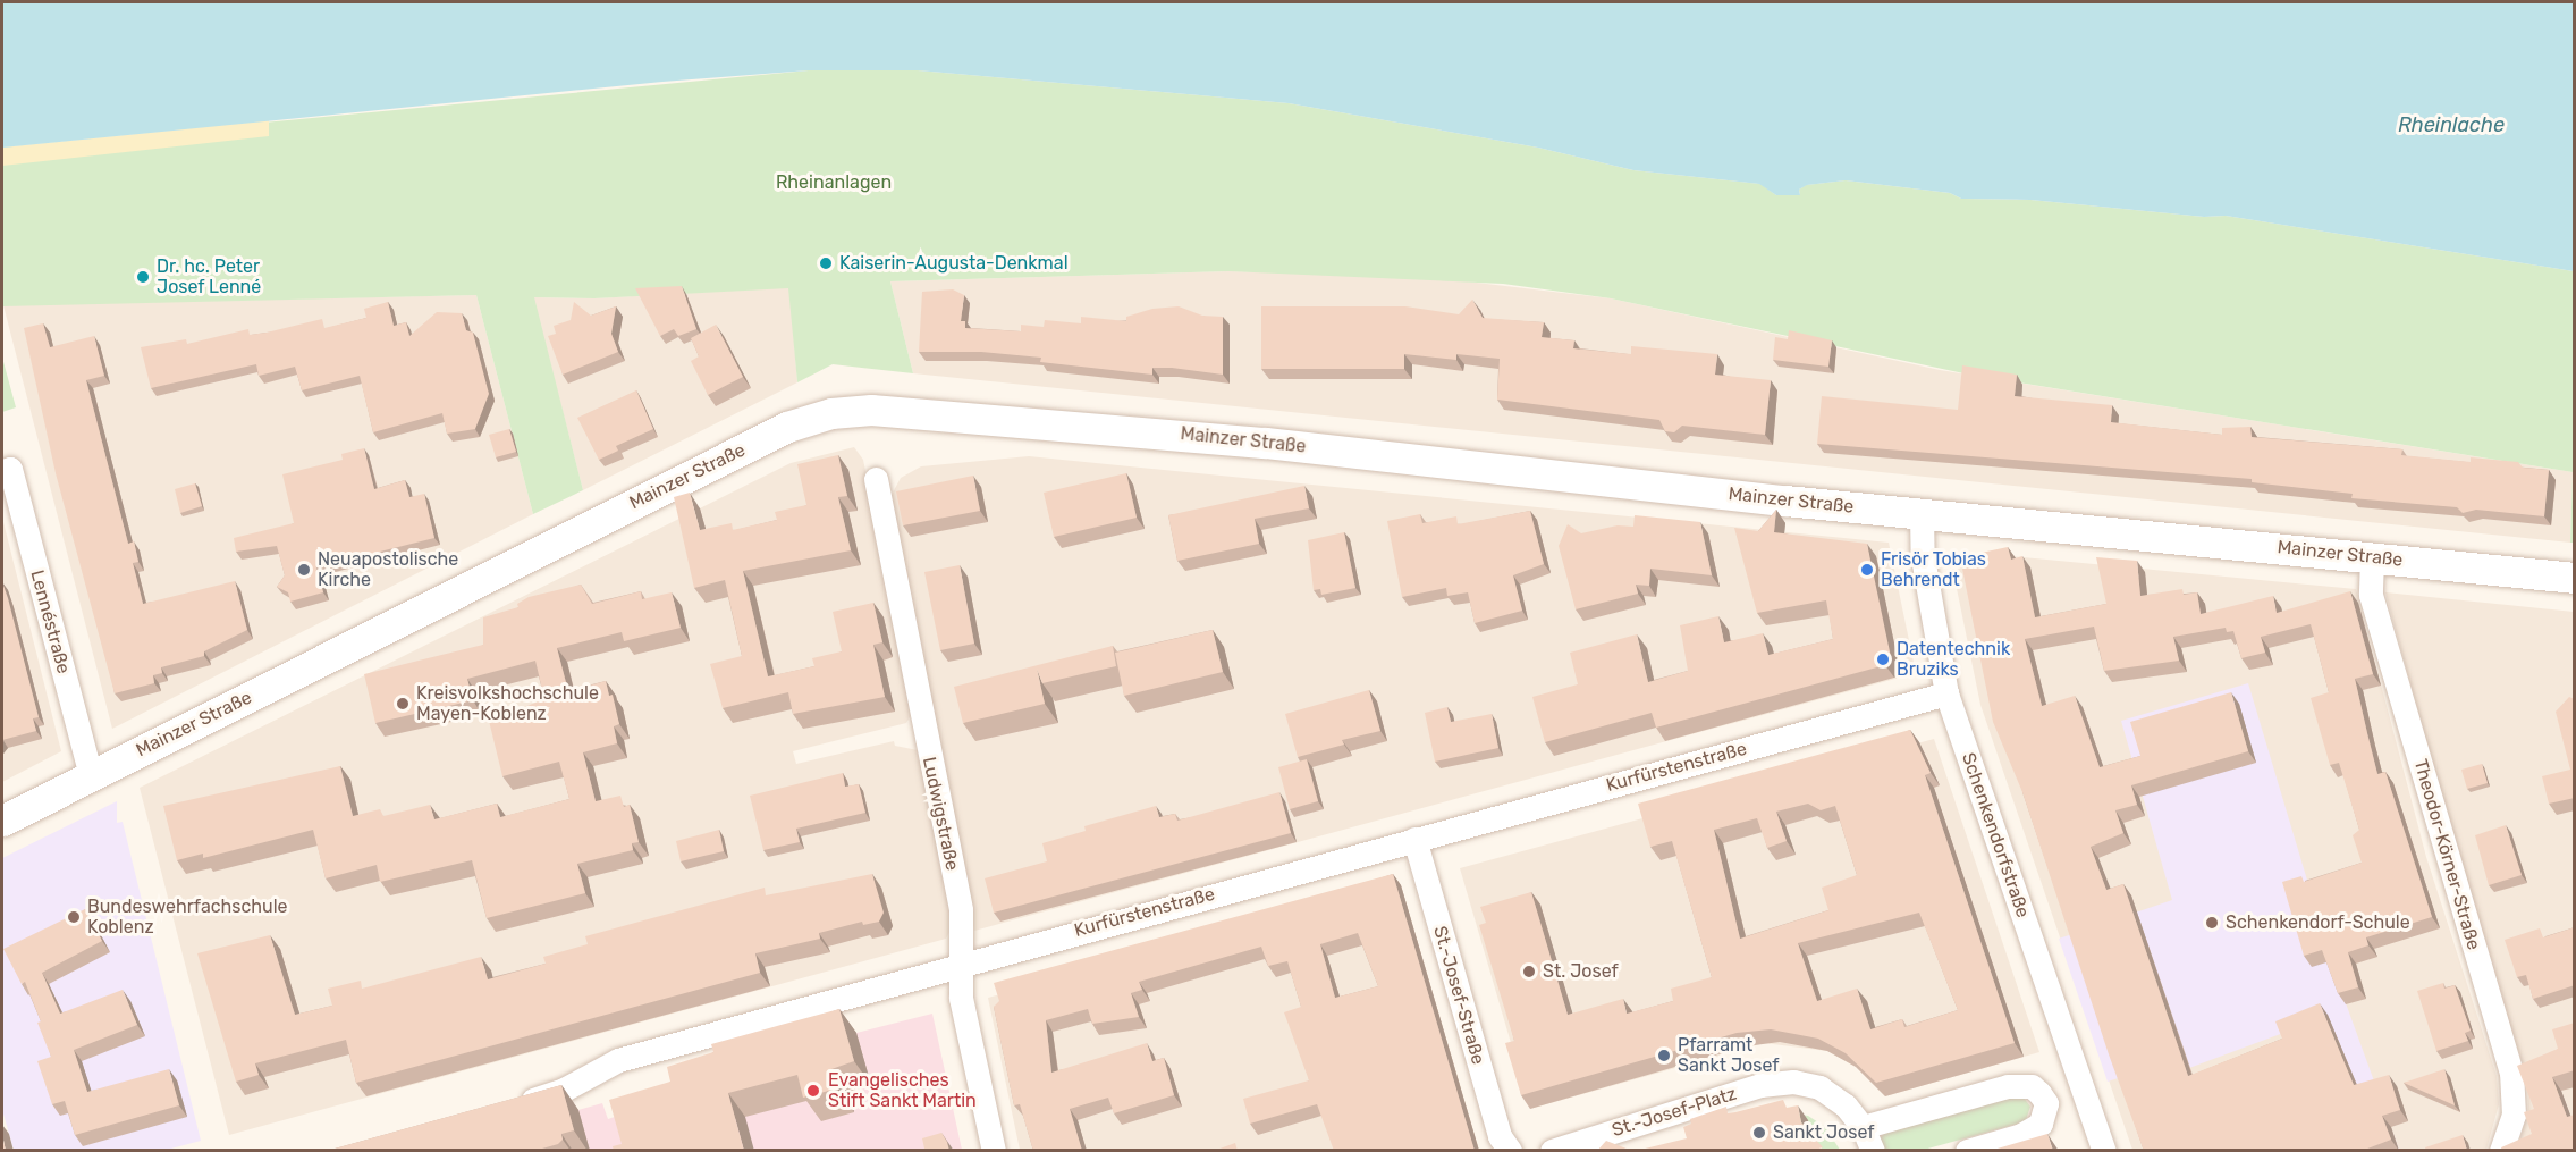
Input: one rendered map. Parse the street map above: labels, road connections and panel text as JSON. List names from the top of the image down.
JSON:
{
  "streets": {
    "street": [
      "Mainzer Straße",
      "Lennéstraße",
      "Kurfürstenstraße",
      "Ludwigstraße",
      "Schenkendorfstraße",
      "Theodor-Körner-Straße",
      "St.-Josef-Straße",
      "St.-Josef-Platz"
    ]
  },
  "crossings": [
    ["Mainzer Straße", "Lennéstraße"],
    ["Mainzer Straße", "Schenkendorfstraße"],
    ["Mainzer Straße", "Theodor-Körner-Straße"],
    ["Kurfürstenstraße", "Ludwigstraße"],
    ["Kurfürstenstraße", "Schenkendorfstraße"],
    ["Kurfürstenstraße", "St.-Josef-Straße"]
  ],
  "water": ["Rheinlache"],
  "parks": ["Rheinanlagen"],
  "places": [
    "Kaiserin-Augusta-Denkmal",
    "Dr. hc. Peter Josef Lenné",
    "Neuapostolische Kirche",
    "Frisör Tobias Behrendt",
    "Datentechnik Bruziks",
    "Kreisvolkshochschule Mayen-Koblenz",
    "Bundeswehrfachschule Koblenz",
    "Schenkendorf-Schule",
    "St. Josef",
    "Pfarramt Sankt Josef",
    "Evangelisches Stift Sankt Martin",
    "Sankt Josef"
  ]
}
